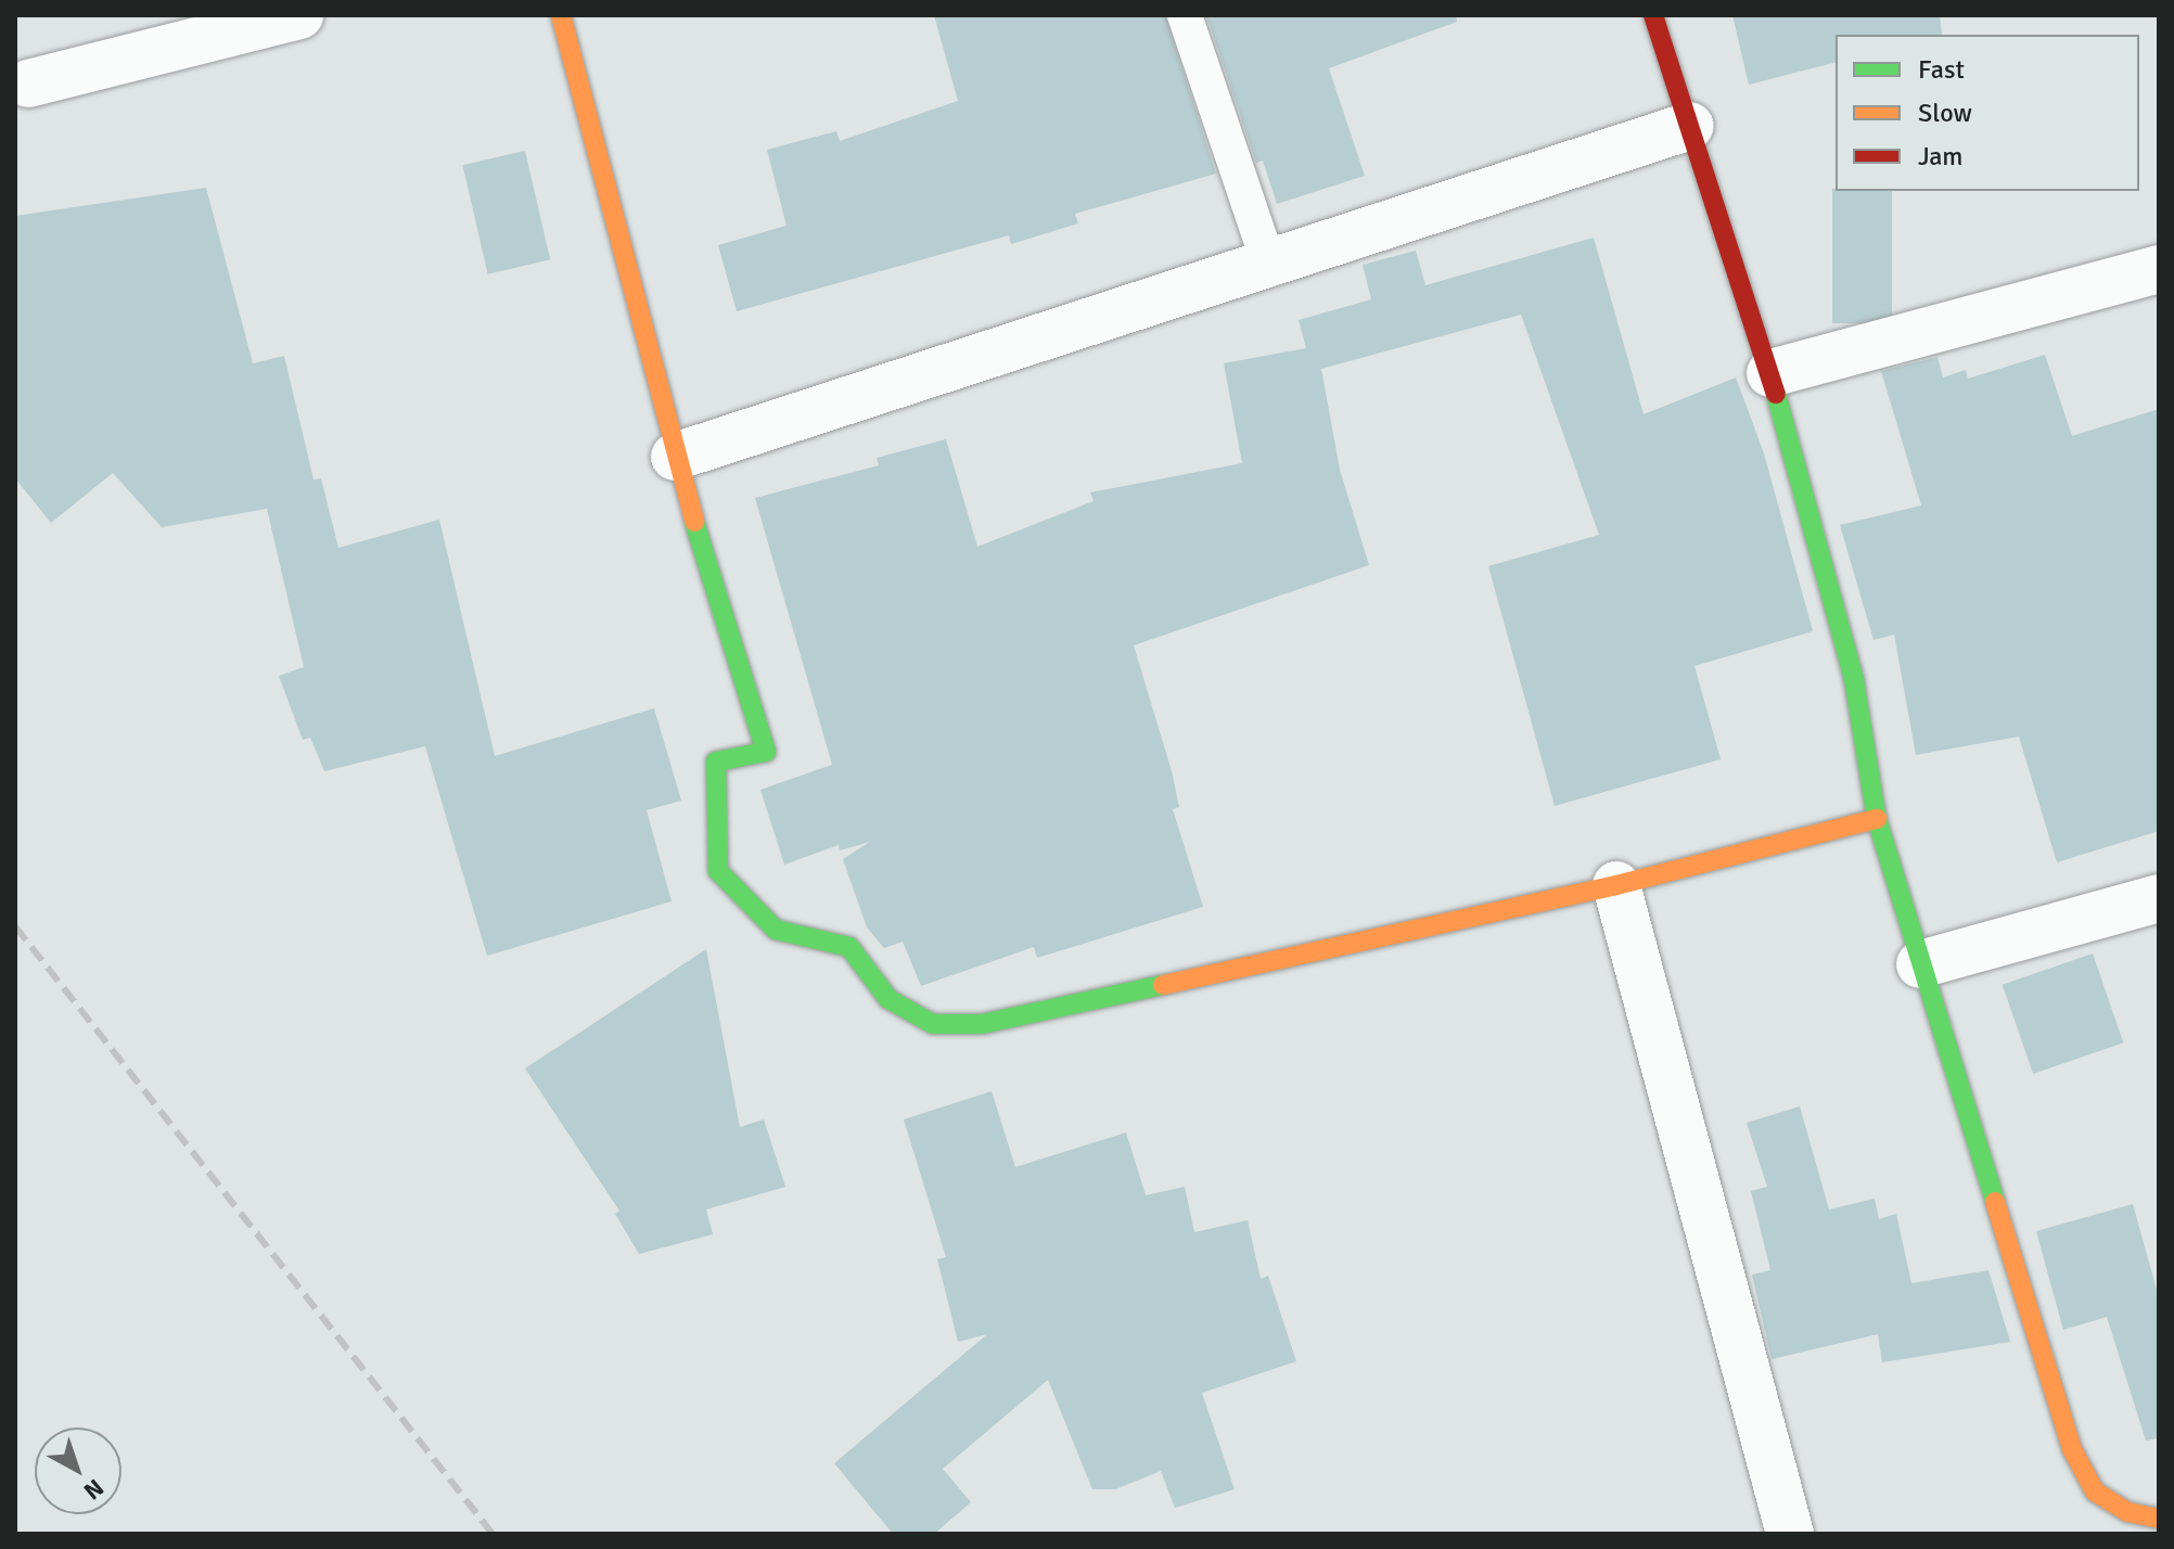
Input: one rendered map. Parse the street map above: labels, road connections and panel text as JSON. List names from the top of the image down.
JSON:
{
  "legend": ["Fast", "Slow", "Jam"],
  "north": "bottom right"
}
